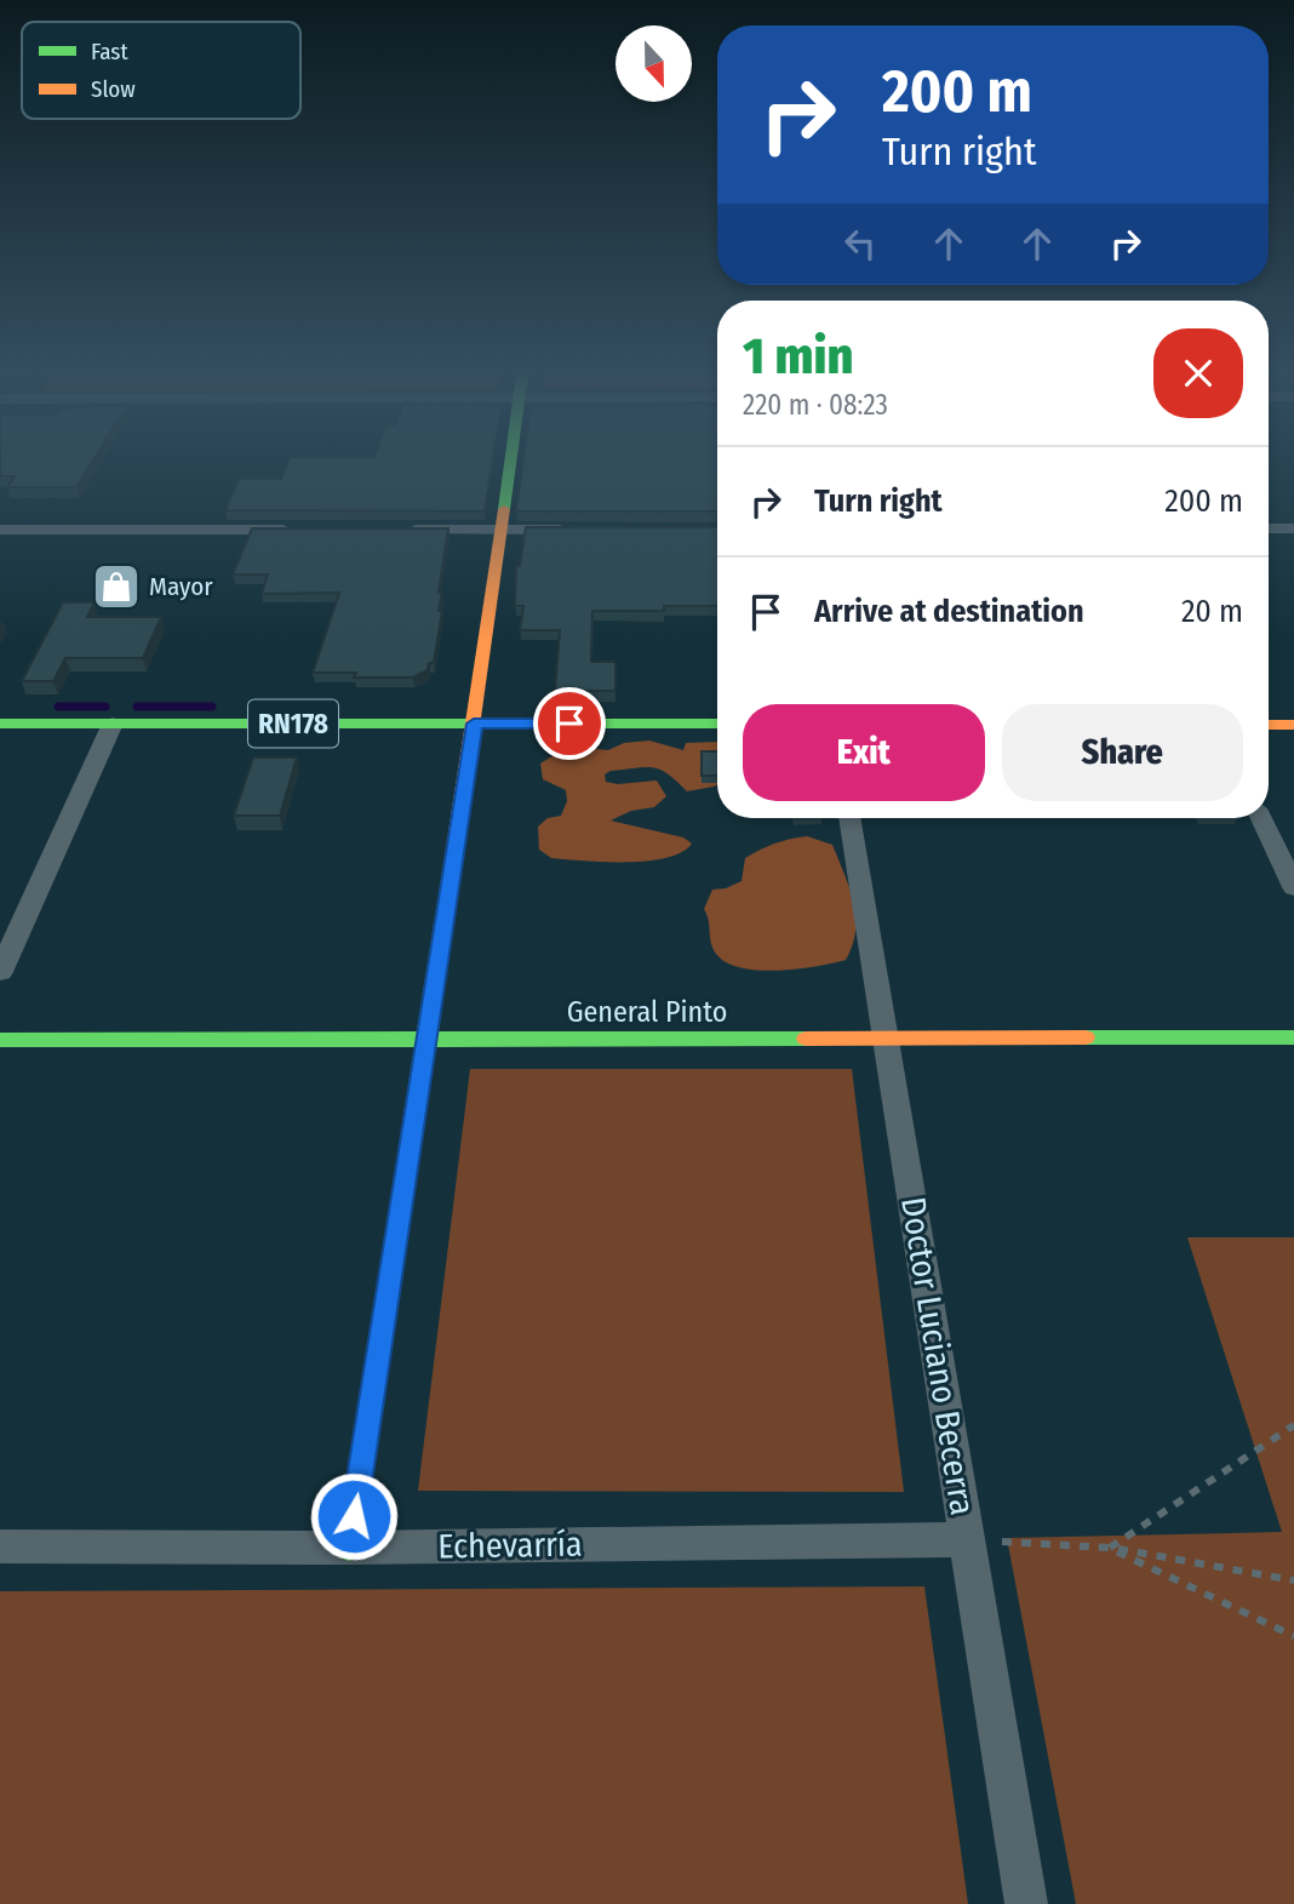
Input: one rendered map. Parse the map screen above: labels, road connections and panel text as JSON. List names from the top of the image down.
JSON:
{
  "streets": {
    "street": [
      "RN178",
      "General Pinto",
      "Doctor Luciano Becerra",
      "Echevarría"
    ]
  },
  "crossings": [
    ["General Pinto", "Doctor Luciano Becerra"],
    ["Doctor Luciano Becerra", "Echevarría"]
  ],
  "places": {
    "shop": ["Mayor"]
  },
  "legend": ["Fast", "Slow"],
  "north": "bottom",
  "page": {
    "turn": ["200 m", "Turn right"],
    "heading": ["1 min", "220 m · 08:23"],
    "list": [
      {
        "name": "Turn right",
        "value": "200 m"
      },
      {
        "name": "Arrive at destination",
        "value": "20 m"
      }
    ],
    "buttons": ["Exit", "Share"]
  }
}
